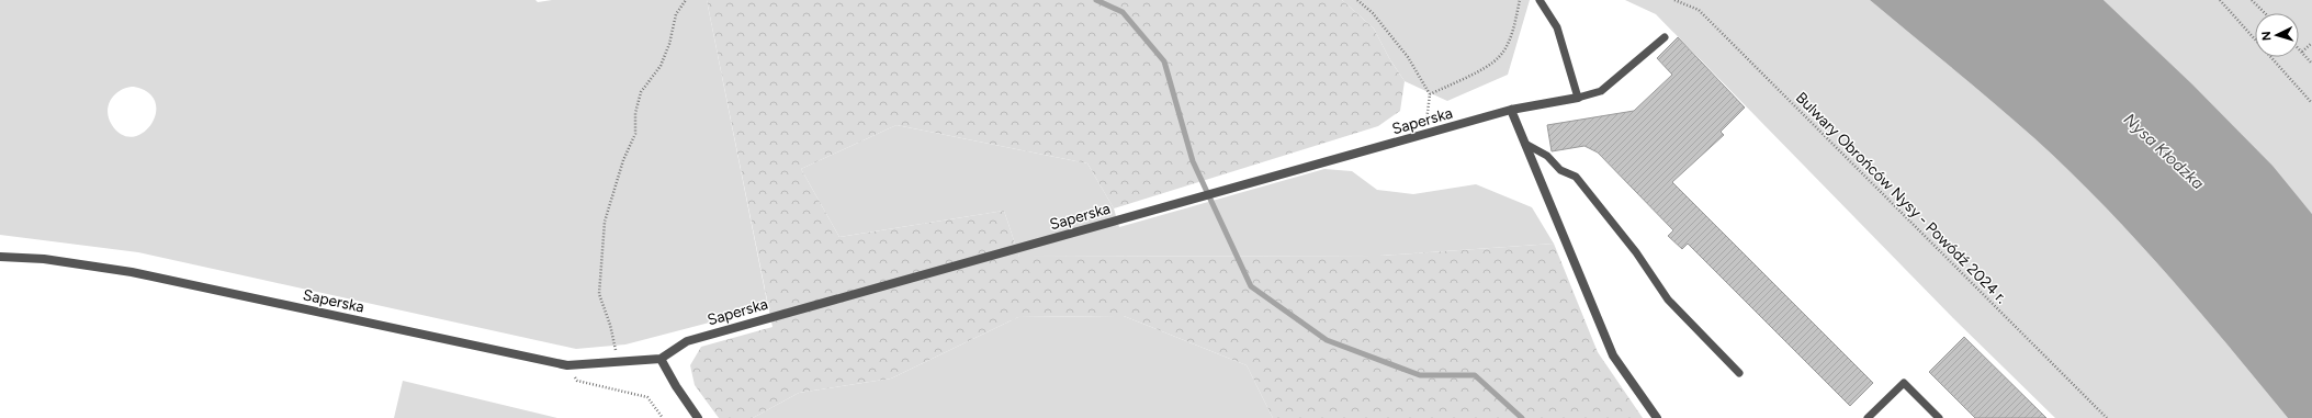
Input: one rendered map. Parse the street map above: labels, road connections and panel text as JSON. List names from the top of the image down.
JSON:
{
  "streets": {
    "street": ["Saperska"],
    "path": ["Bulwary Obrońców Nysy - Powódź 2024 r."]
  },
  "water": ["Nysa Kłodzka"],
  "north": "left"
}
